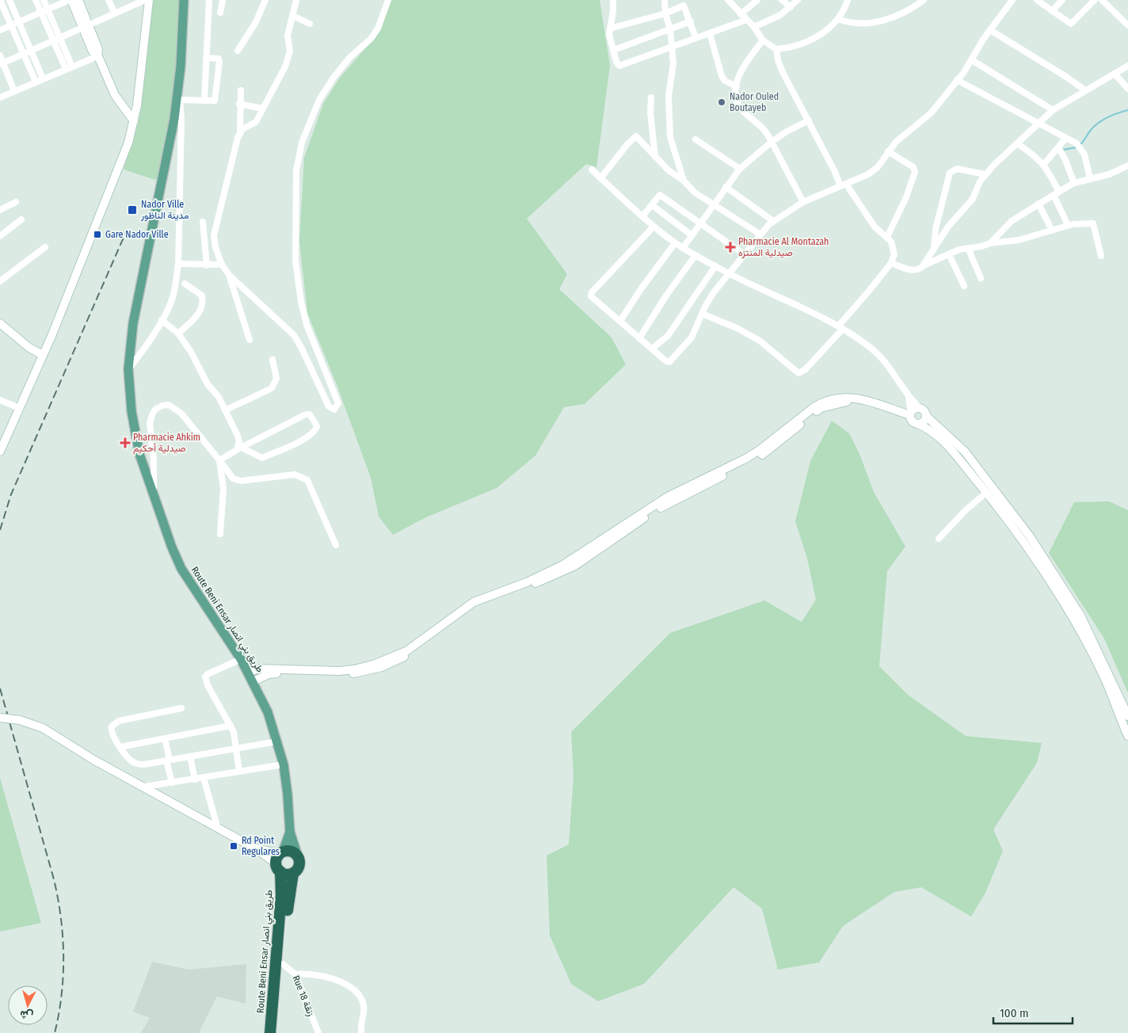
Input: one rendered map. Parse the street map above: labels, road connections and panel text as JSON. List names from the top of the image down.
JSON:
{
  "streets": {
    "highway": ["Route Beni Ensar طريق بني انصار"],
    "street": ["Rue 18 زنقة"]
  },
  "crossings": [
    ["Route Beni Ensar طريق بني انصار", "Rue 18 زنقة"]
  ],
  "places": {
    "other": ["Nador Ouled Boutayeb"],
    "transit": ["Nador Ville مدينة الناظور", "Gare Nador Ville", "Rd Point Regulares"],
    "health": ["Pharmacie Al Montazah صيدلية المنتزه", "Pharmacie Ahkim صيدلية أحكيم"]
  },
  "scale_bar": "100 m",
  "north": "bottom"
}
